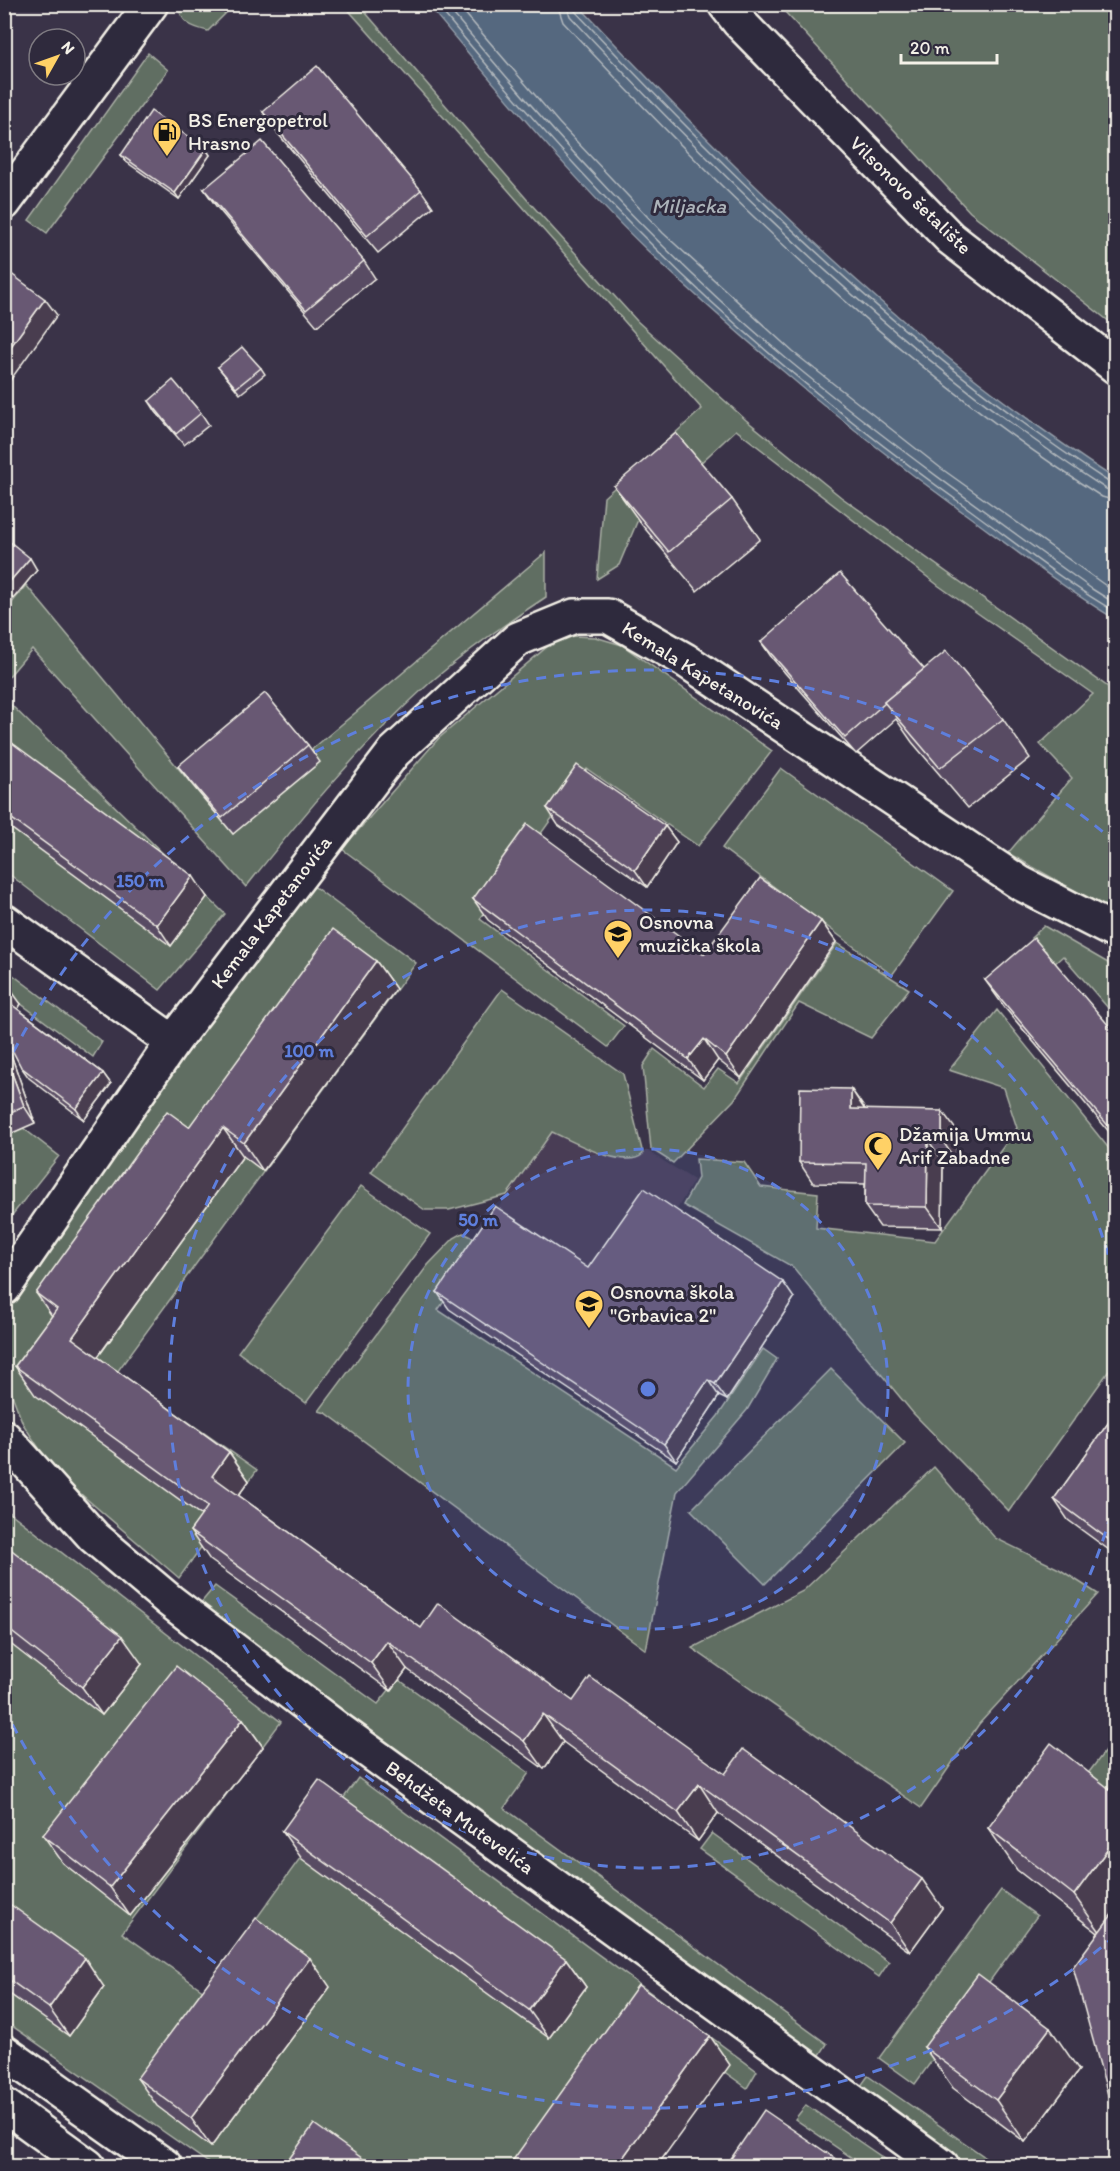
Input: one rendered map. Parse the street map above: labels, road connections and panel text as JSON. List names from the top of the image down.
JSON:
{
  "streets": {
    "street": ["Vilsonovo šetalište", "Kemala Kapetanovića", "Behdžeta Mutevelića"]
  },
  "water": ["Miljacka"],
  "places": {
    "fuel station": ["BS Energopetrol Hrasno"],
    "school or university": ["Osnovna muzička škola", "Osnovna škola \"Grbavica 2\""],
    "mosque": ["Džamija Ummu Arif Zabadne"]
  },
  "scale_bar": "20 m",
  "north": "top right",
  "rings": ["150 m", "100 m", "50 m"]
}
